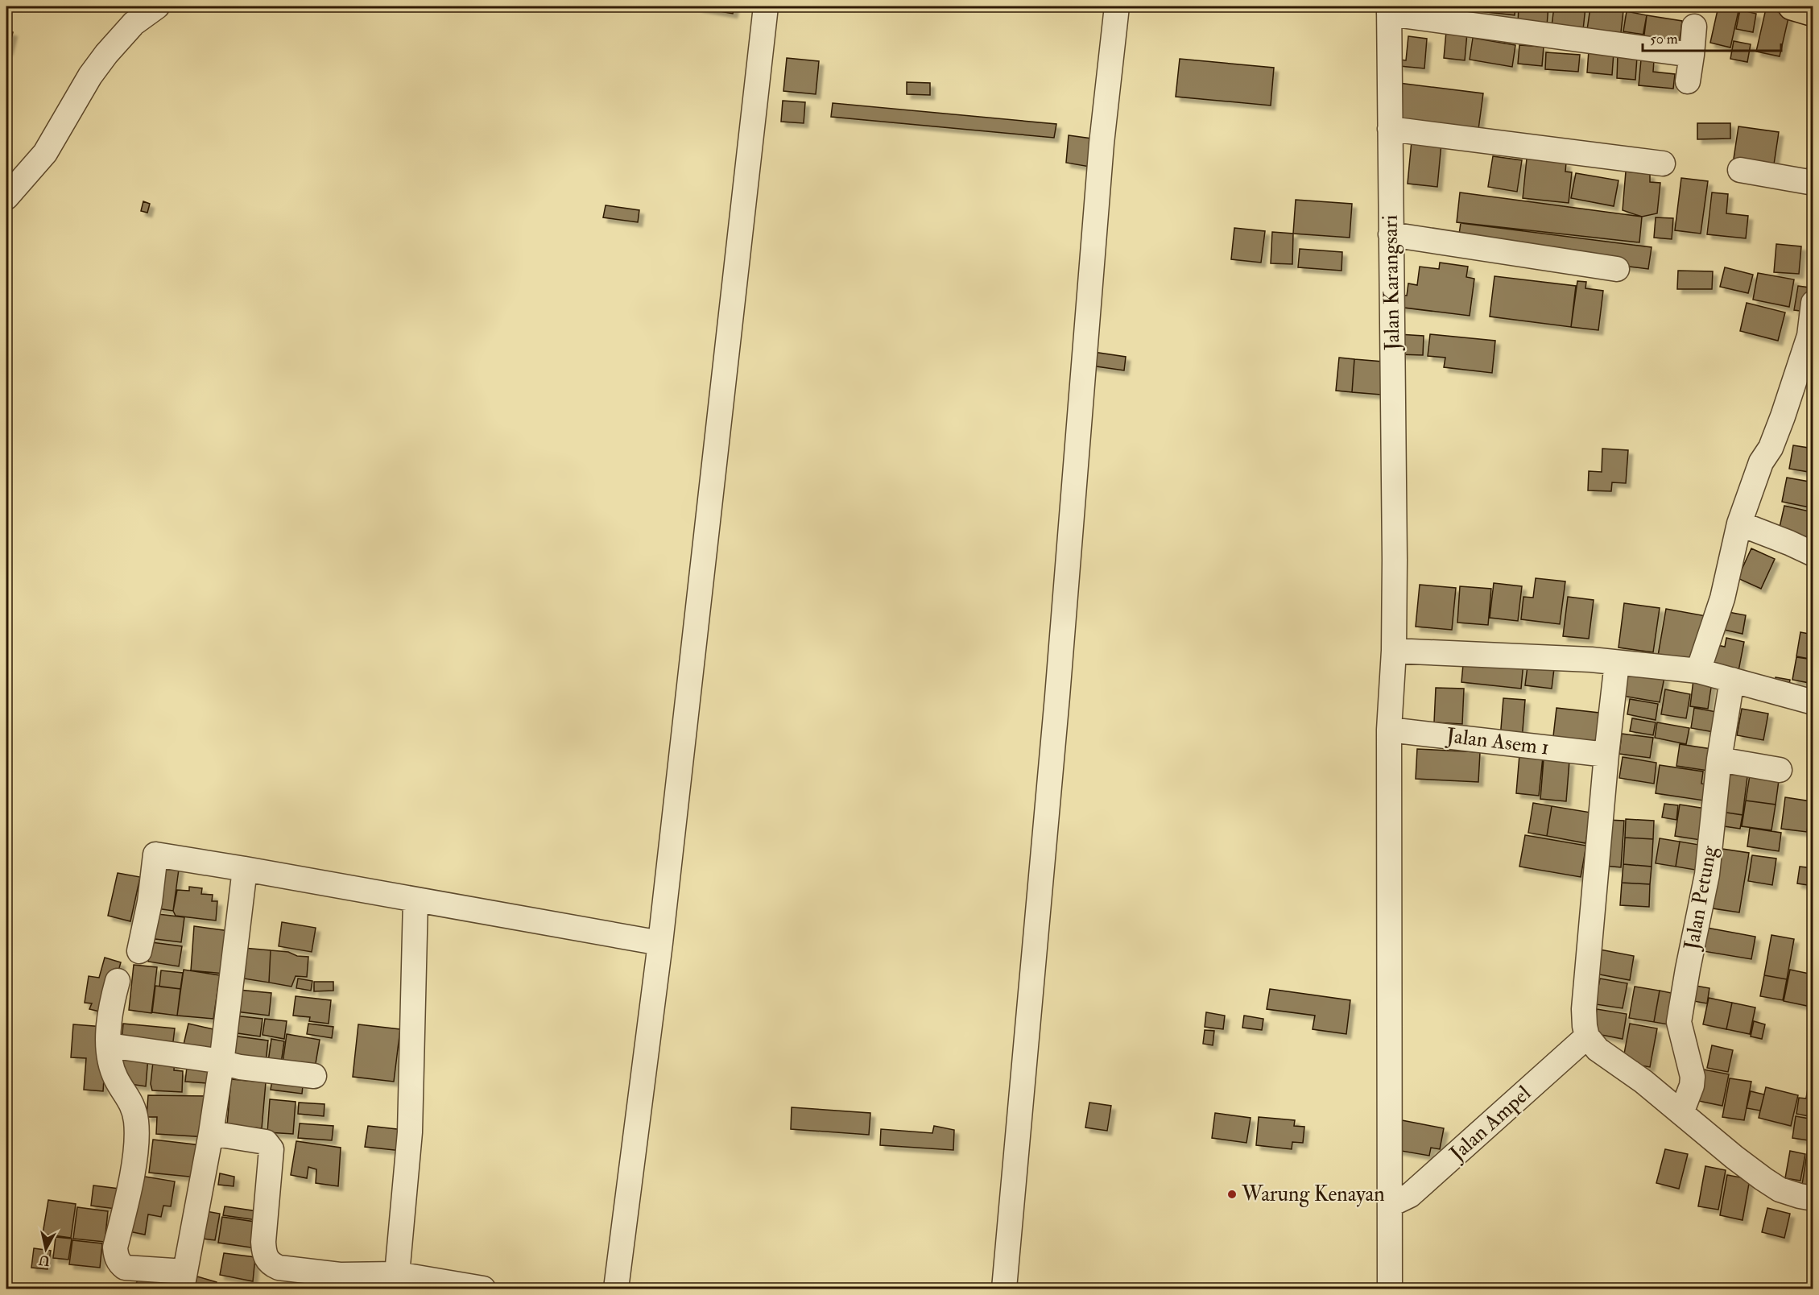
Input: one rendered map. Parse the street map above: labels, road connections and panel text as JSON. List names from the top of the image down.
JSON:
{
  "streets": {
    "street": [
      "Jalan Karangsari",
      "Jalan Asem 1",
      "Jalan Petung",
      "Jalan Ampel"
    ]
  },
  "crossings": [
    ["Jalan Karangsari", "Jalan Asem 1"],
    ["Jalan Karangsari", "Jalan Ampel"]
  ],
  "places": ["Warung Kenayan"],
  "scale_bar": "50 m",
  "north": "bottom"
}
